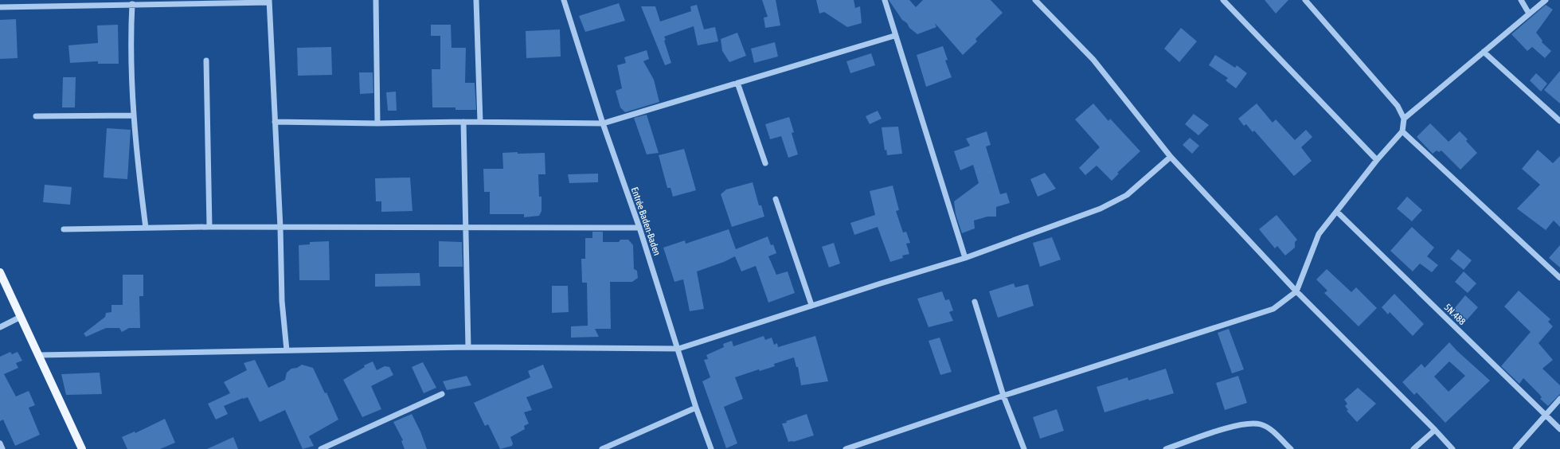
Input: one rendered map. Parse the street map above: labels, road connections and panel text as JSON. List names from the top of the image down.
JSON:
{
  "streets": {
    "street": ["Entrée Baden-Baden", "5N.488"]
  }
}
